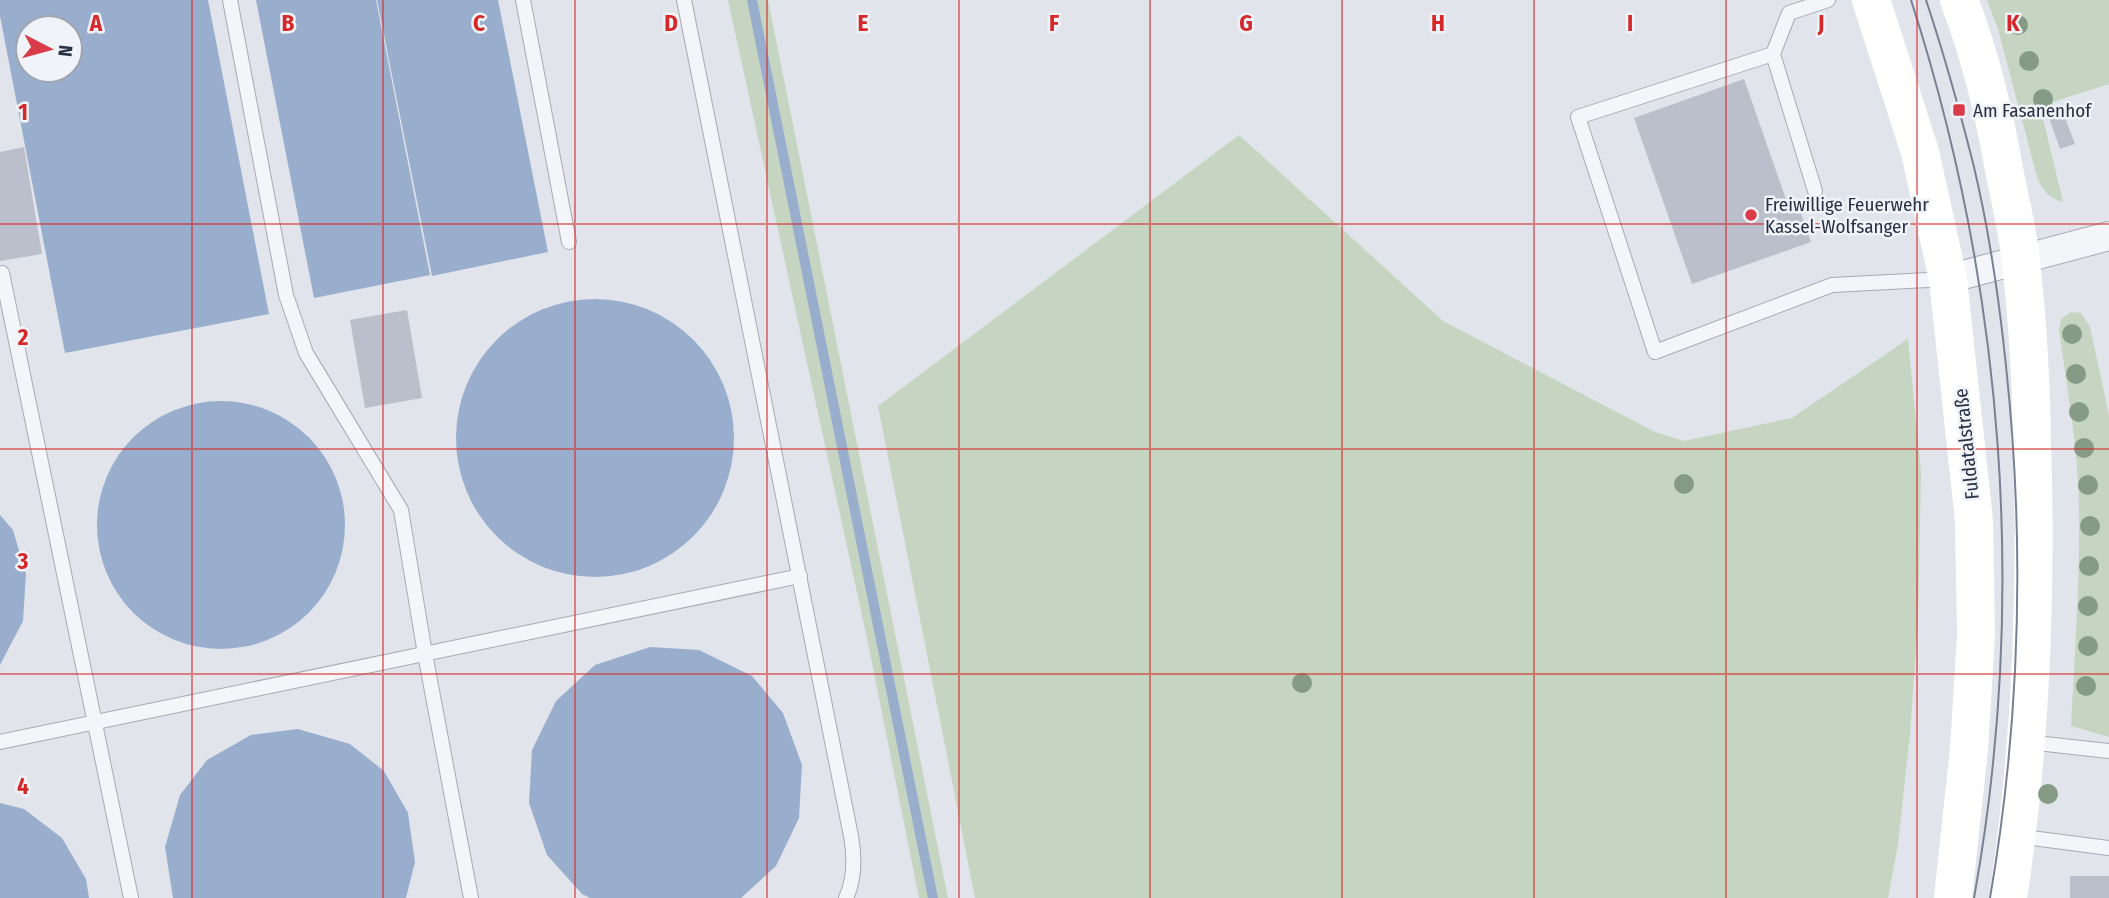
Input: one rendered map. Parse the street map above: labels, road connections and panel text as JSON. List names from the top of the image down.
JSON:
{
  "streets": {
    "main road": ["Fuldatalstraße"]
  },
  "places": {
    "transit": ["Am Fasanenhof"],
    "other": ["Freiwillige Feuerwehr Kassel-Wolfsanger"]
  },
  "north": "right",
  "grid": {
    "columns": [
      "A",
      "B",
      "C",
      "D",
      "E",
      "F",
      "G",
      "H",
      "I",
      "J",
      "K"
    ],
    "rows": [
      "1",
      "2",
      "3",
      "4"
    ]
  }
}
